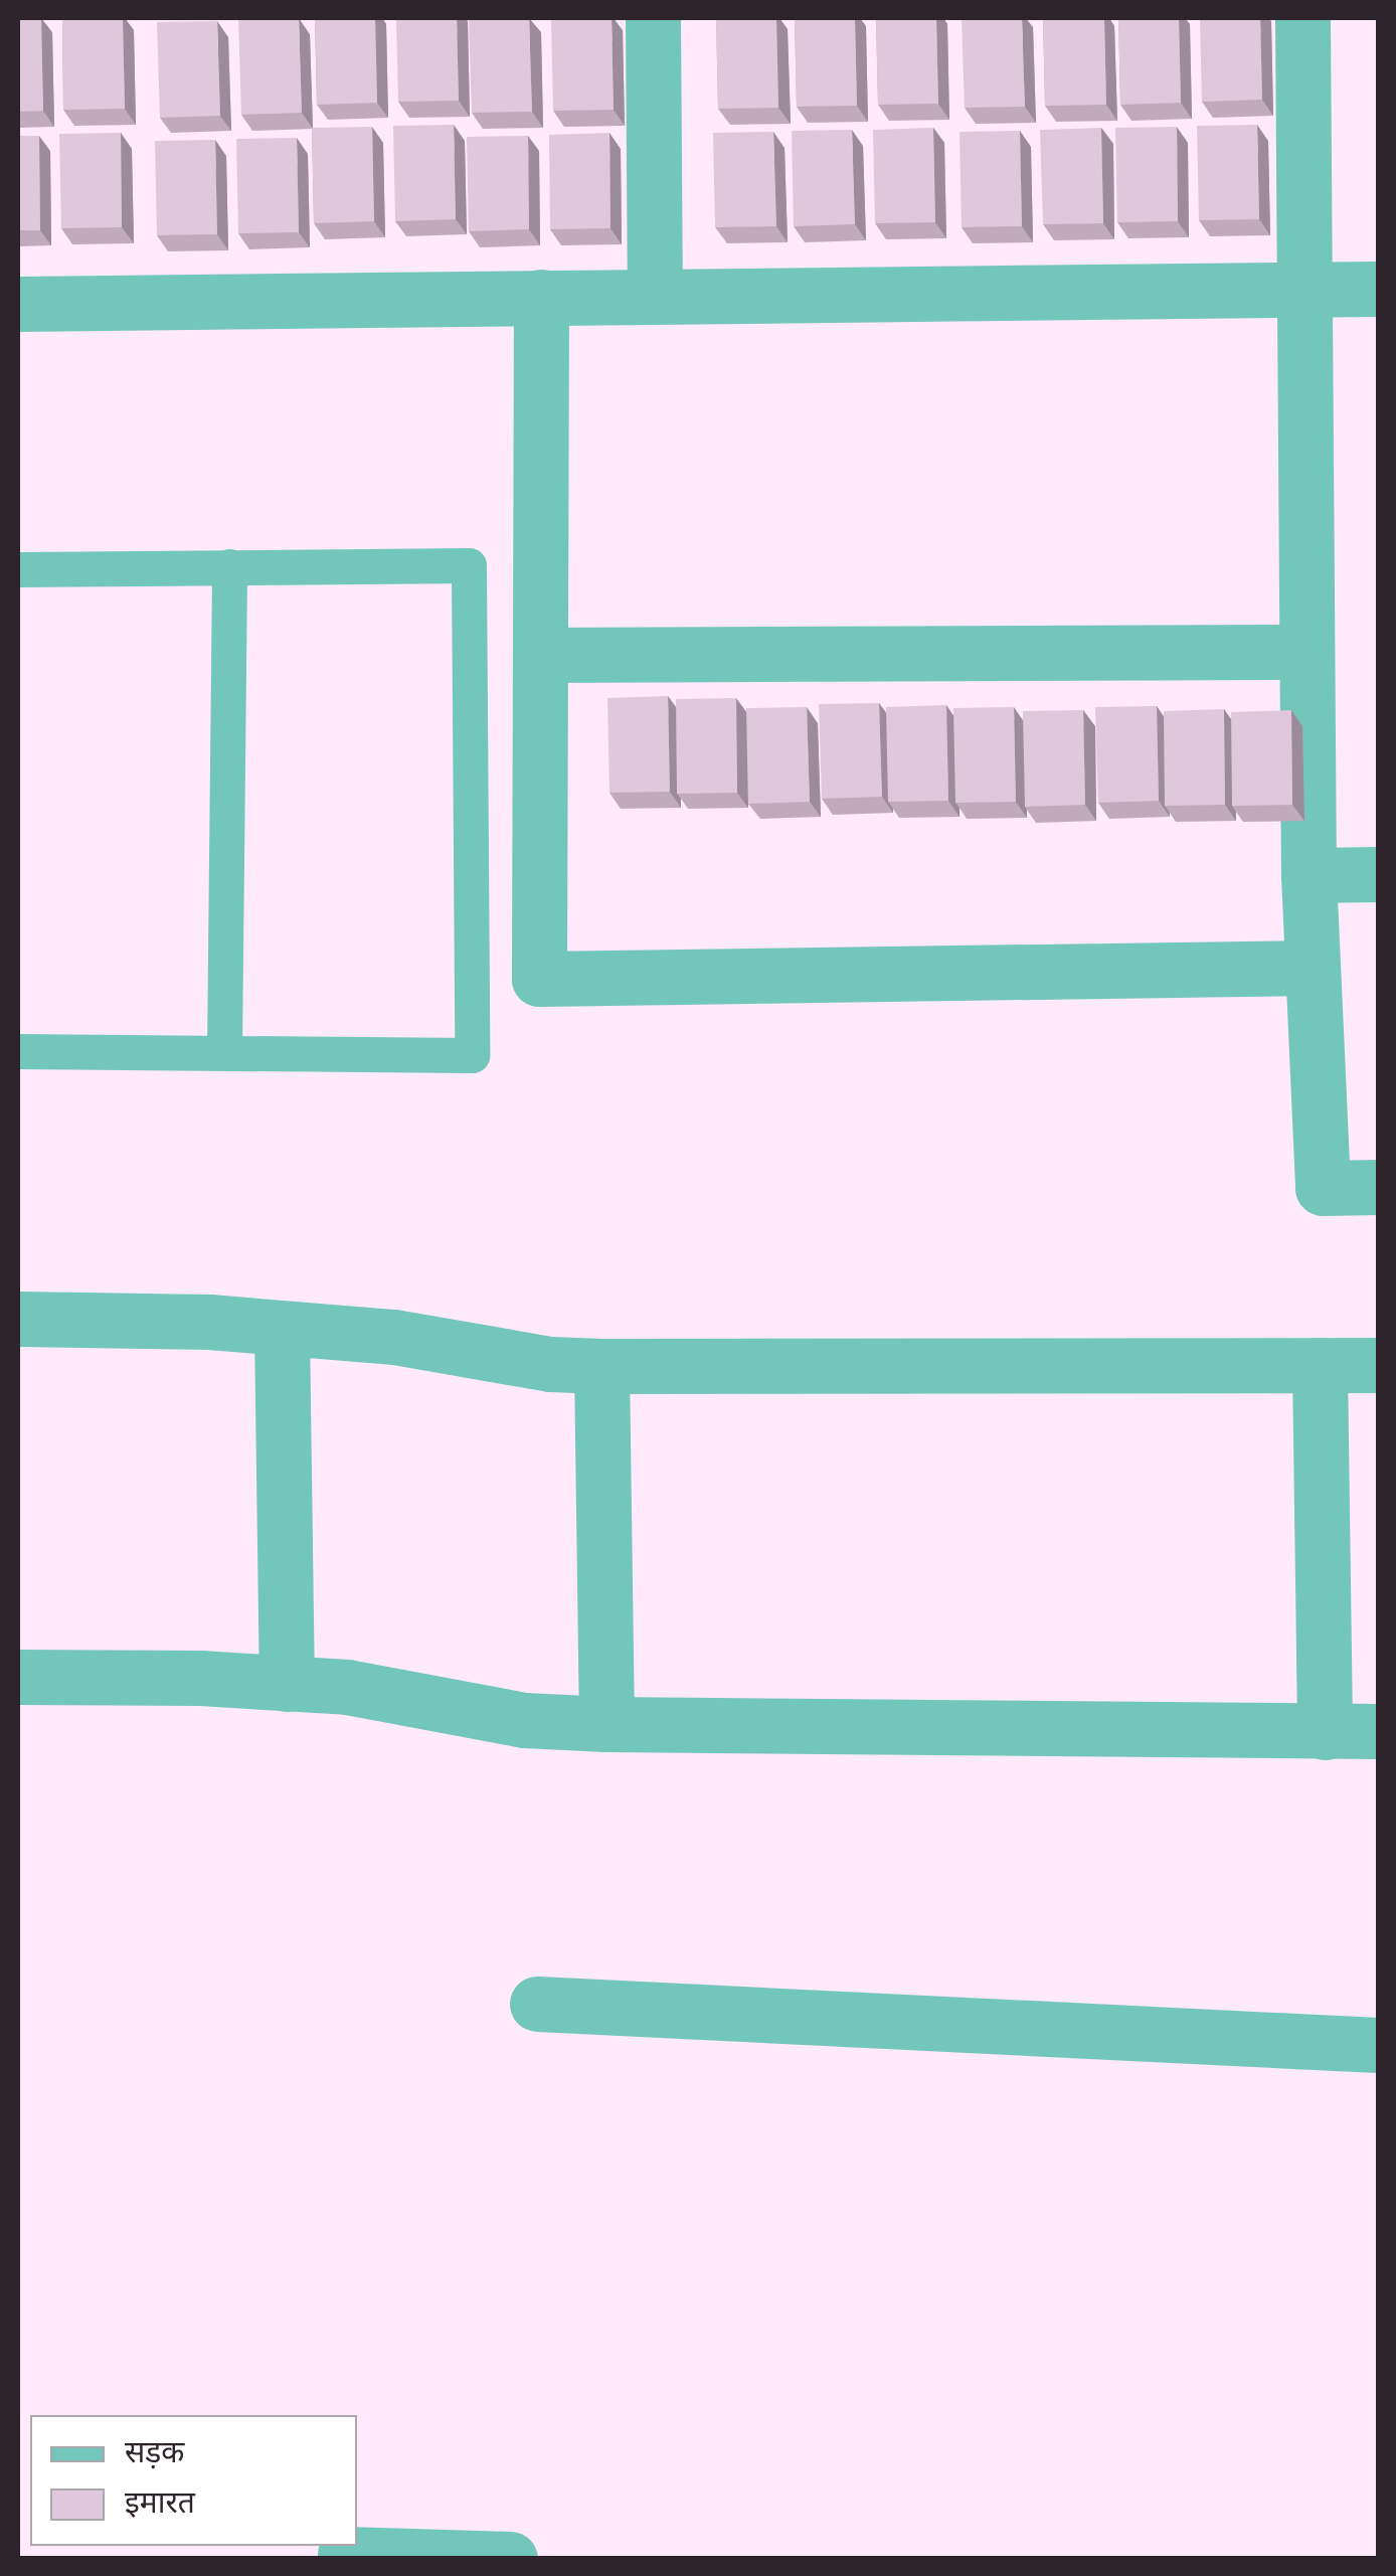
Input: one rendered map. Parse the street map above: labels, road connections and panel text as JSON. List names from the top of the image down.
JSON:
{
  "legend": ["सड़क", "इमारत"]
}
